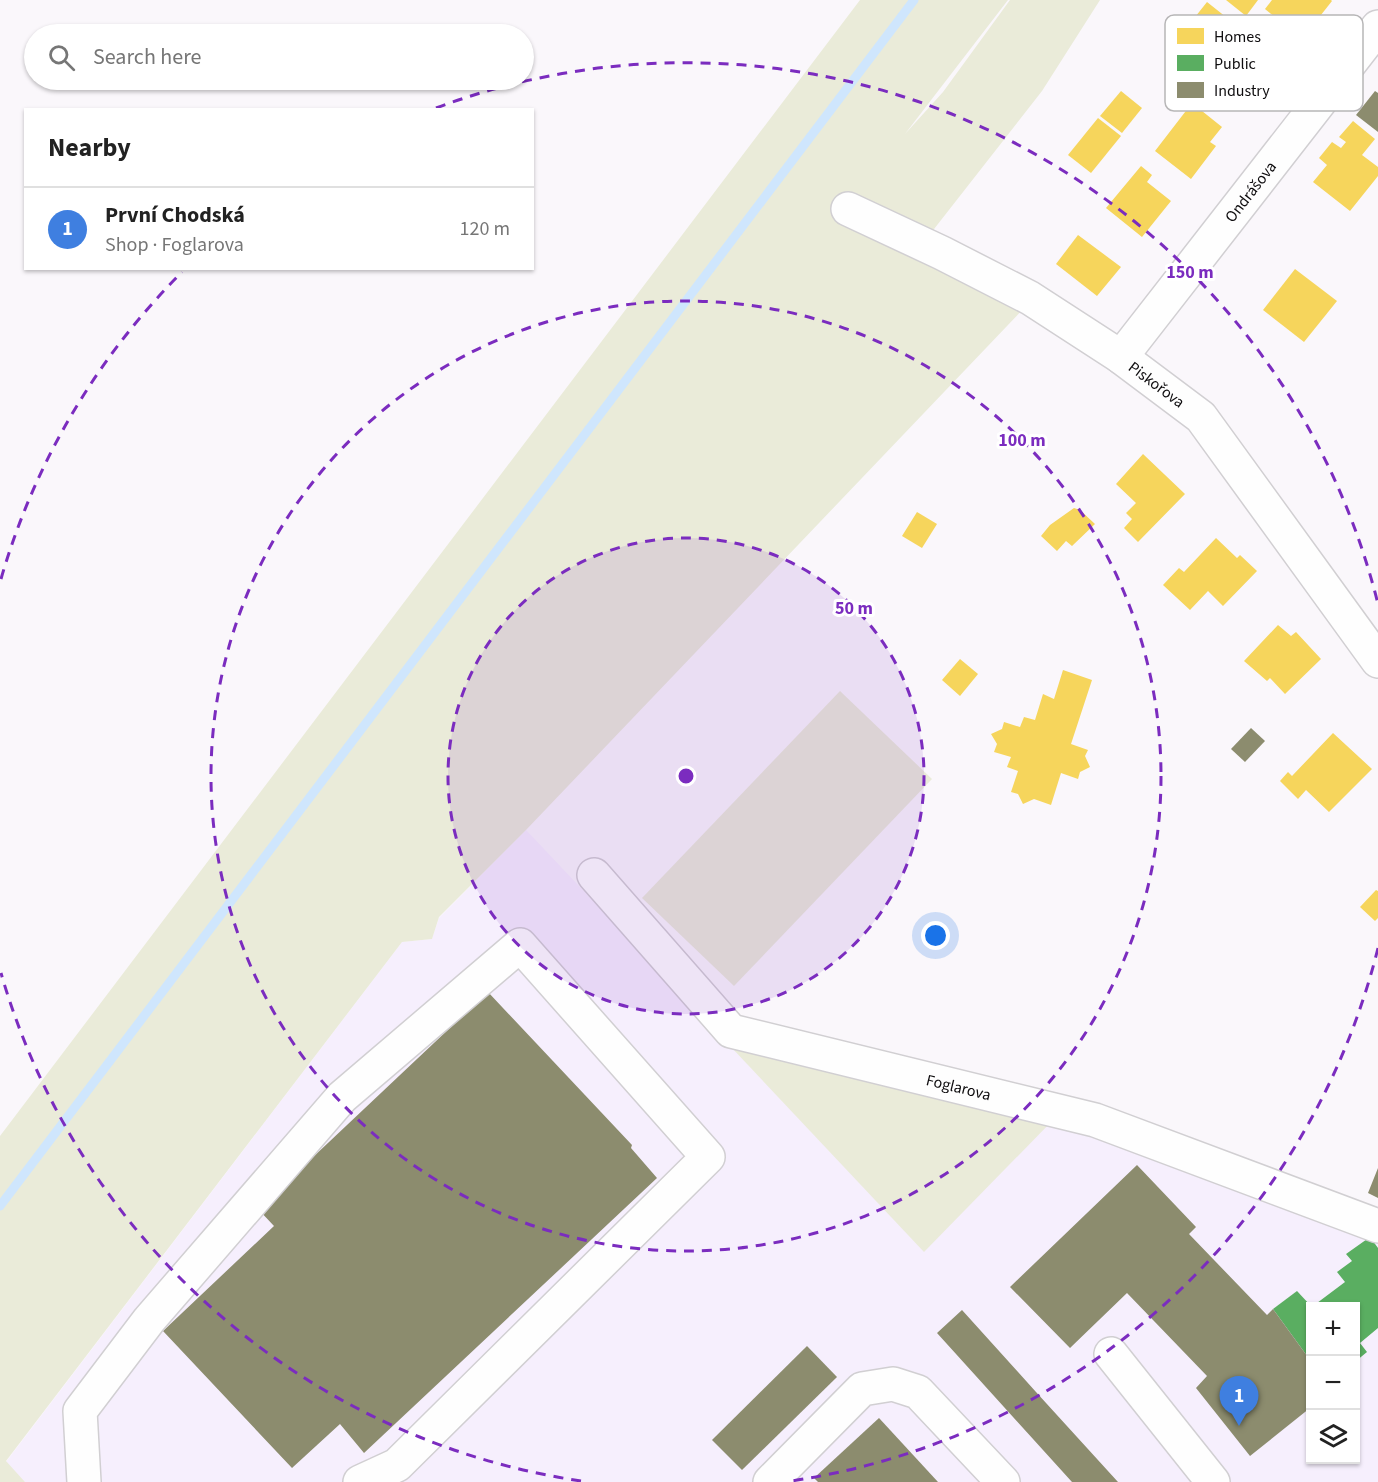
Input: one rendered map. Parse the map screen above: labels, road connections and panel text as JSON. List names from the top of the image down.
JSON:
{
  "streets": {
    "street": ["Ondrášova", "Piskořova", "Foglarova"]
  },
  "crossings": [
    ["Ondrášova", "Piskořova"]
  ],
  "legend": ["Homes", "Public", "Industry"],
  "page": {
    "search": "Search here",
    "heading": "Nearby",
    "list": [
      {
        "mark": "1",
        "name": "První Chodská",
        "note": "Shop · Foglarova",
        "value": "120 m"
      }
    ],
    "map_buttons": ["+", "−"],
    "pins": "1"
  },
  "rings": ["150 m", "100 m", "50 m"]
}
